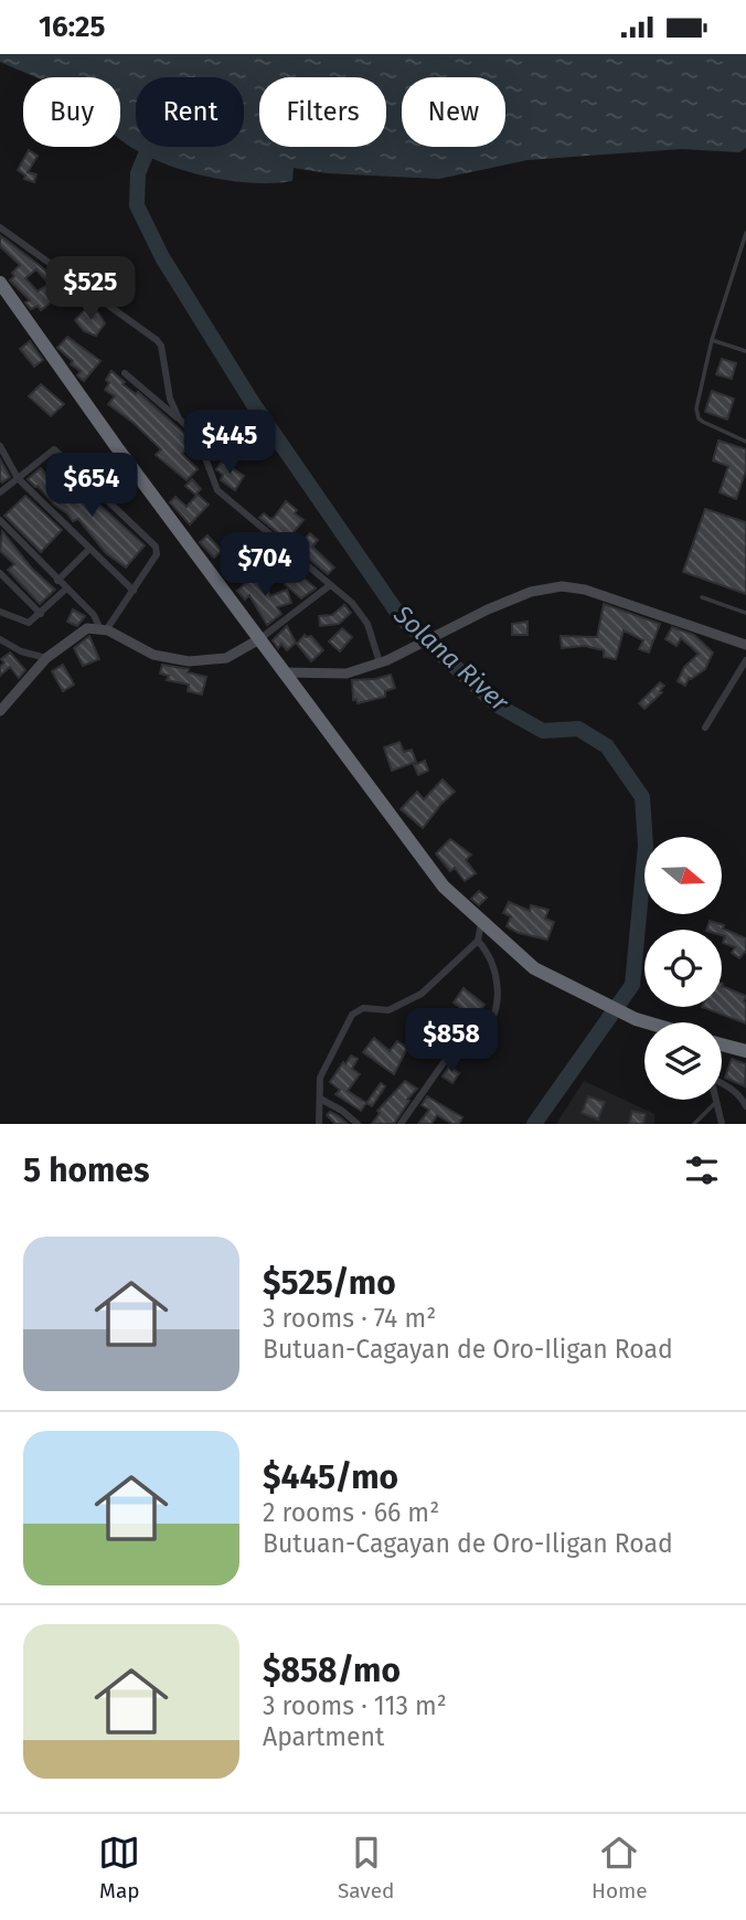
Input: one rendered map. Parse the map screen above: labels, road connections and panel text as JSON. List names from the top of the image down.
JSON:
{
  "water": ["Solana River"],
  "north": "right",
  "page": {
    "status": "16:25",
    "chip": [
      "Buy",
      "Rent",
      "Filters",
      "New"
    ],
    "price": [
      "$525",
      "$445",
      "$654",
      "$704",
      "$858"
    ],
    "heading": "5 homes",
    "list": [
      {
        "name": "$525/mo",
        "note": "3 rooms · 74 m² · Butuan-Cagayan de Oro-Iligan Road"
      },
      {
        "name": "$445/mo",
        "note": "2 rooms · 66 m² · Butuan-Cagayan de Oro-Iligan Road"
      },
      {
        "name": "$858/mo",
        "note": "3 rooms · 113 m² · Apartment"
      }
    ],
    "tabs": ["Map", "Saved", "Home"]
  }
}
